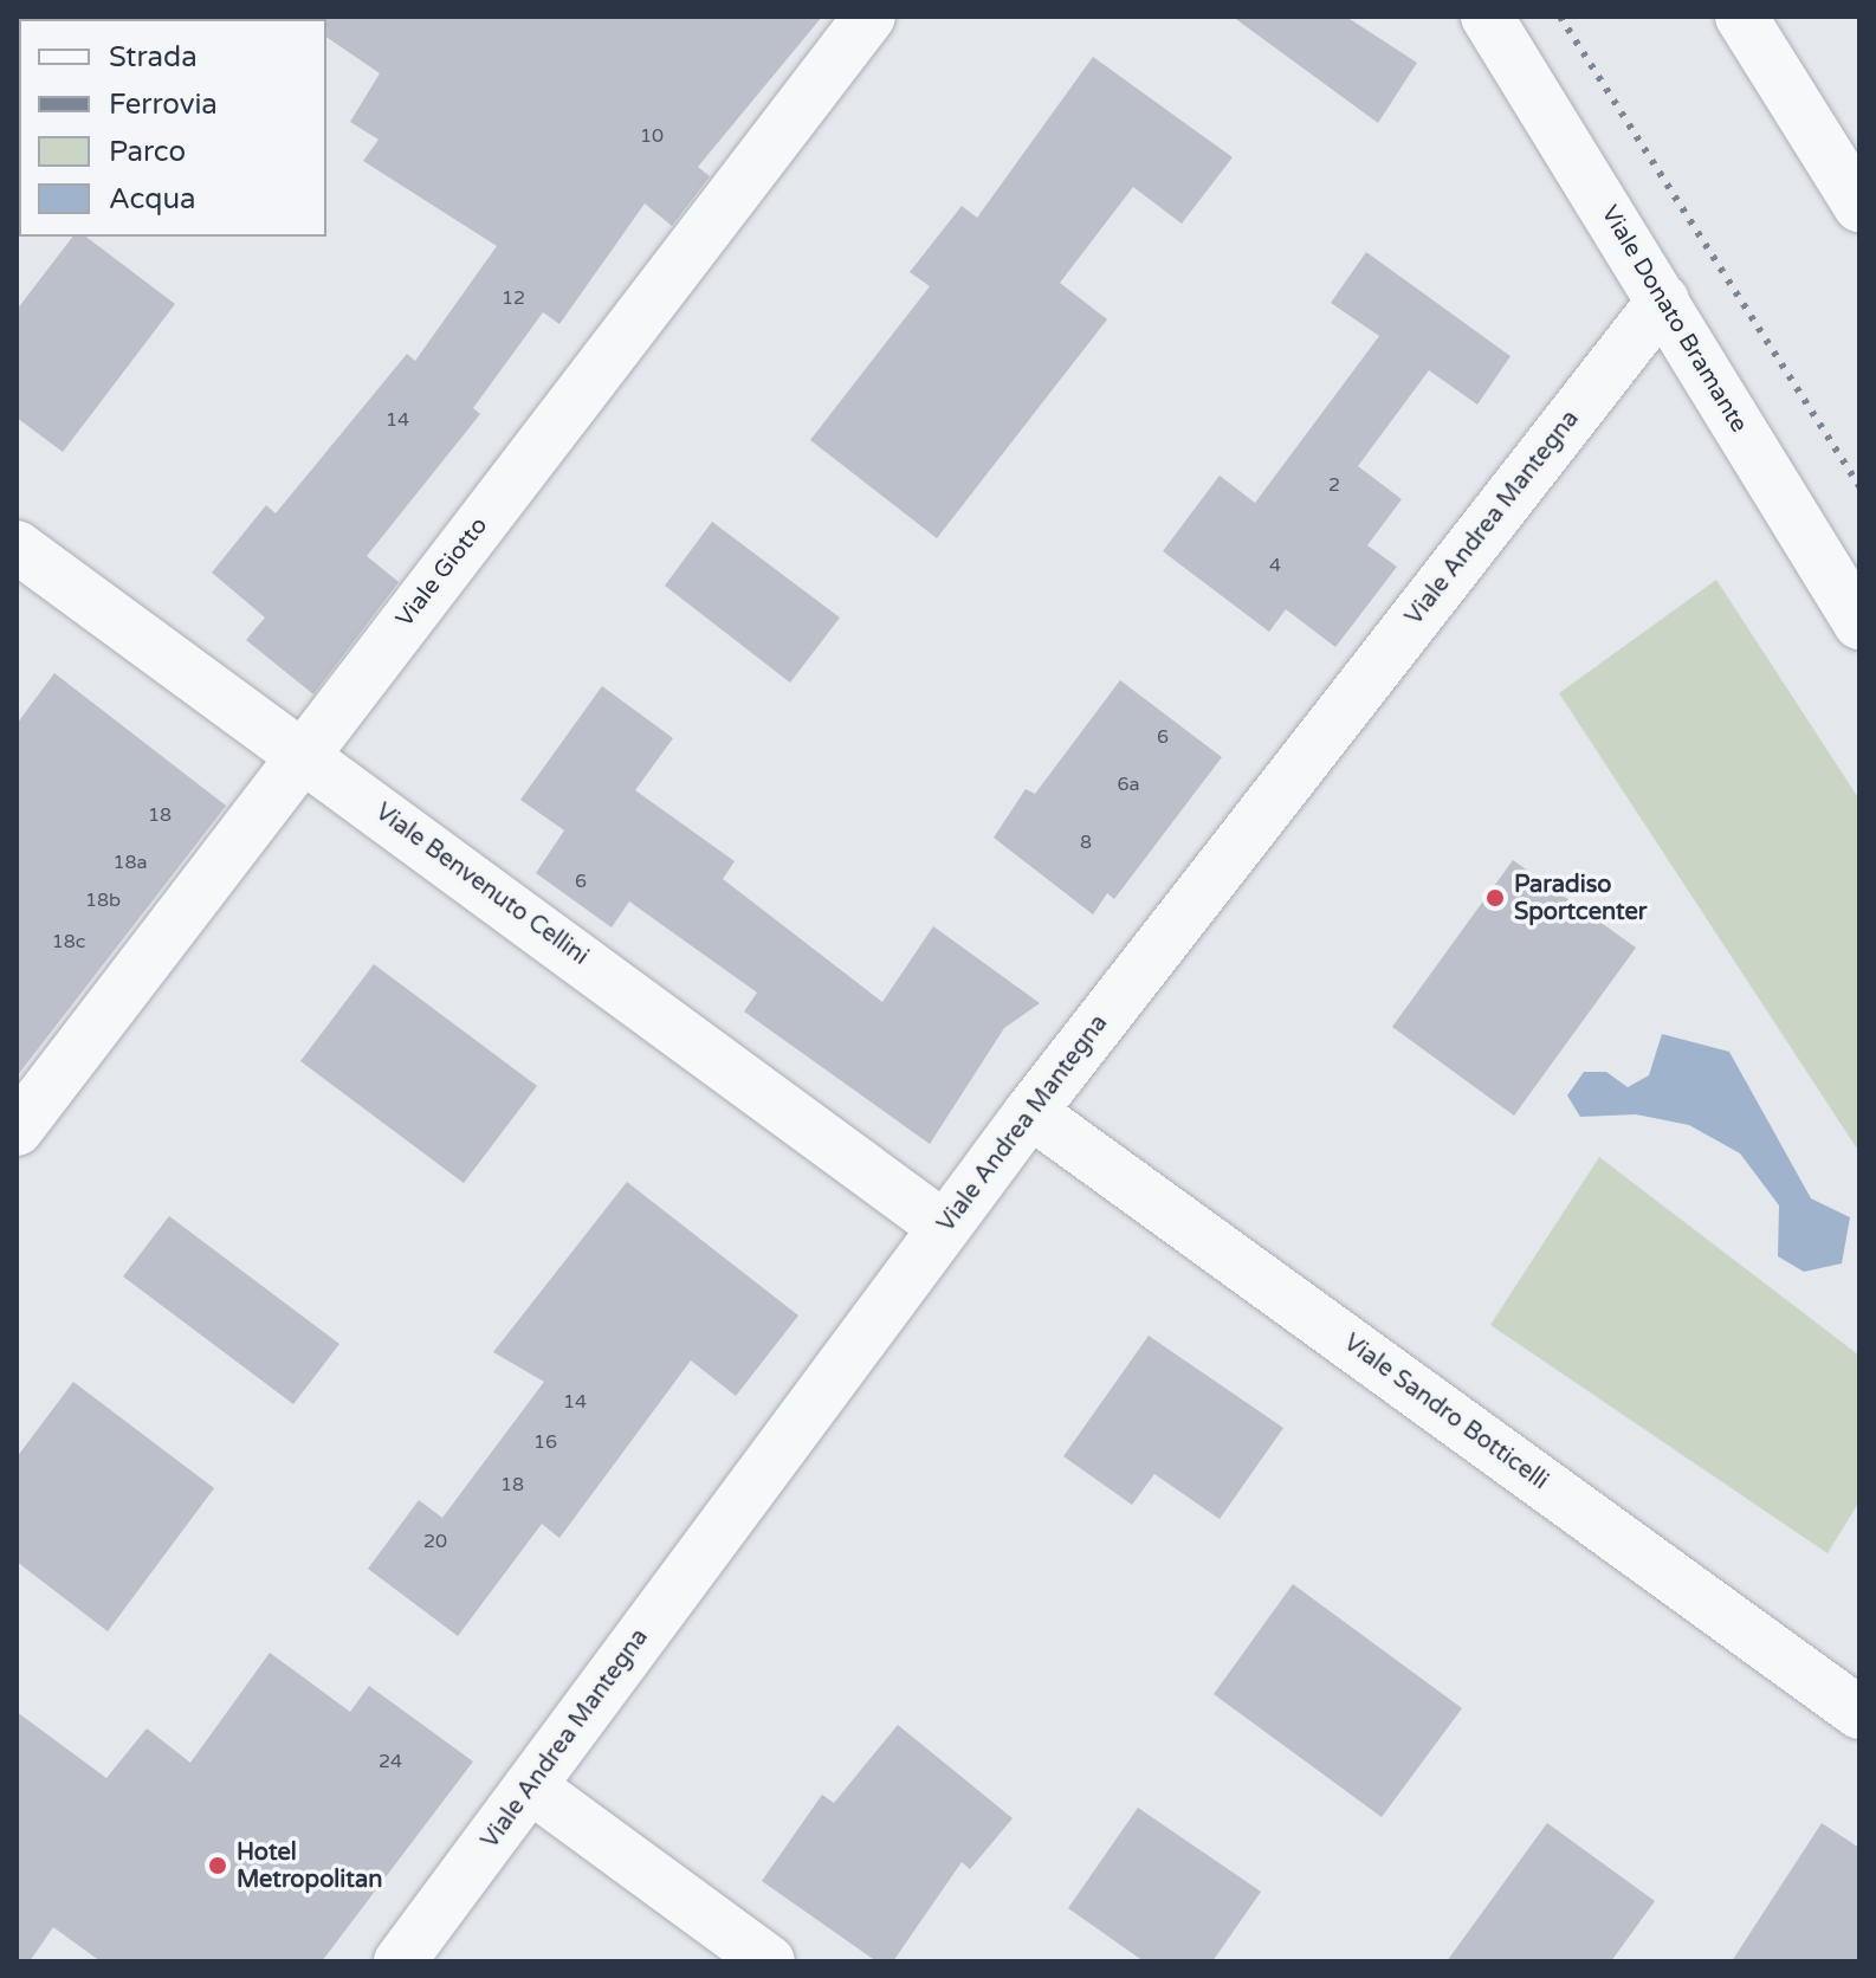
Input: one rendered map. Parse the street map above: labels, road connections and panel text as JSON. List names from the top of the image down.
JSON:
{
  "streets": {
    "street": [
      "Viale Donato Bramante",
      "Viale Andrea Mantegna",
      "Viale Giotto",
      "Viale Benvenuto Cellini",
      "Viale Sandro Botticelli"
    ]
  },
  "crossings": [
    ["Viale Donato Bramante", "Viale Andrea Mantegna"],
    ["Viale Andrea Mantegna", "Viale Benvenuto Cellini"],
    ["Viale Andrea Mantegna", "Viale Sandro Botticelli"],
    ["Viale Giotto", "Viale Benvenuto Cellini"]
  ],
  "places": ["Paradiso Sportcenter", "Hotel Metropolitan"],
  "house_numbers": [
    "10",
    "12",
    "14",
    "2",
    "4",
    "6",
    "6a",
    "18",
    "8",
    "18a",
    "6",
    "18b",
    "18c",
    "14",
    "16",
    "18",
    "20",
    "24"
  ],
  "legend": [
    "Strada",
    "Ferrovia",
    "Parco",
    "Acqua"
  ]
}
